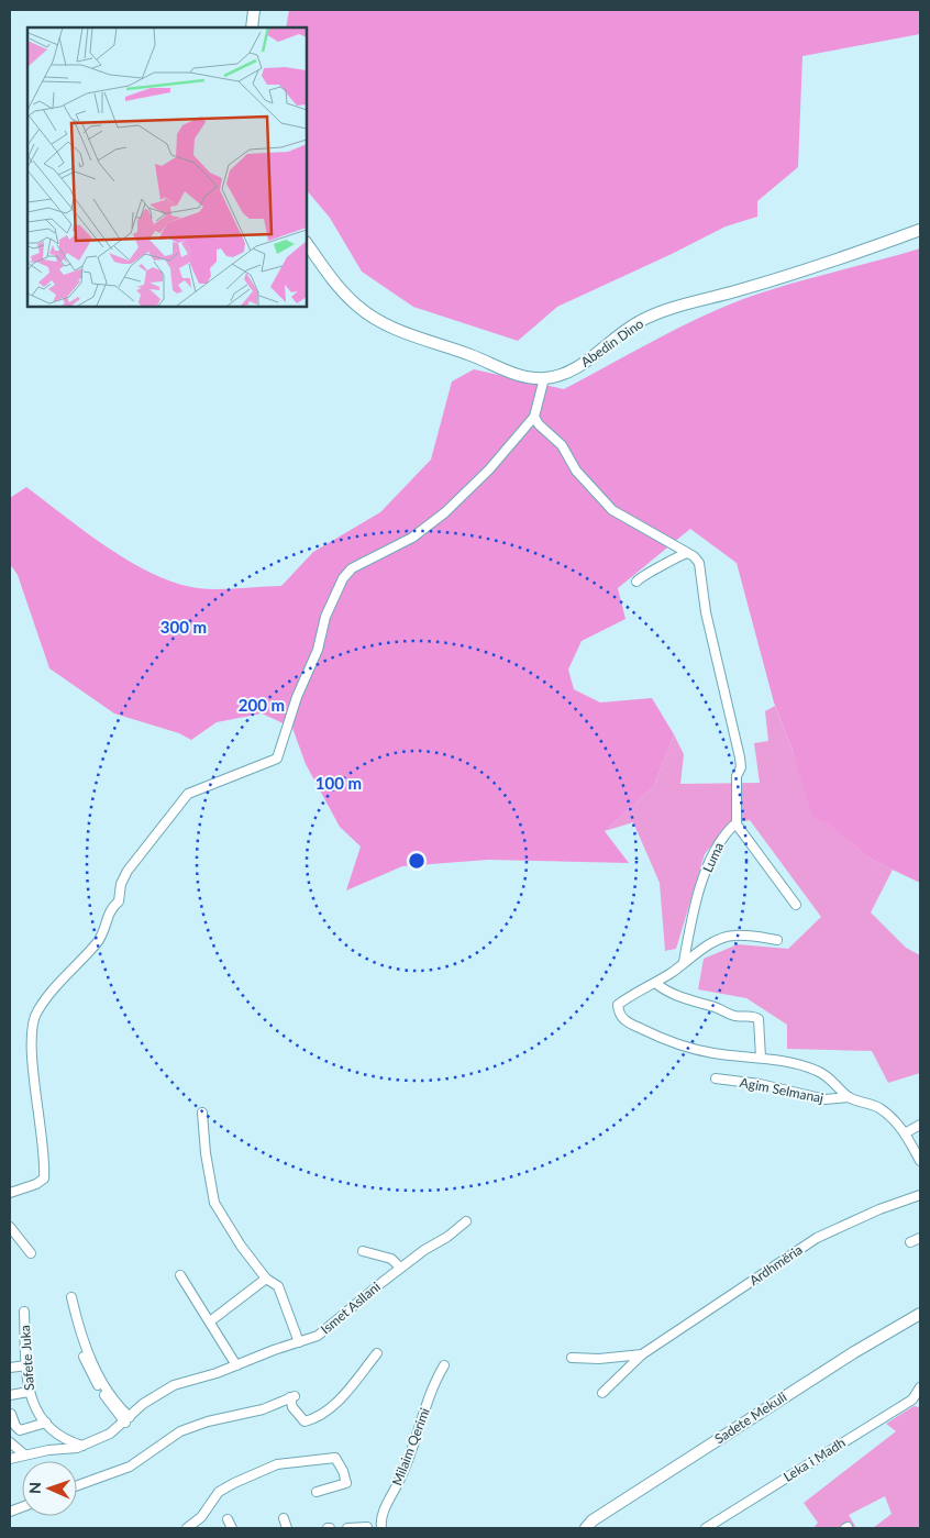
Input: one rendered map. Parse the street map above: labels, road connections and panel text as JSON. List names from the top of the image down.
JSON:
{
  "streets": {
    "street": [
      "Abedin Dino",
      "Luma",
      "Agim Selmanaj",
      "Ardhmëria",
      "Ismet Asllani",
      "Safete Juka",
      "Sadete Mekuli",
      "Milaim Qerimi",
      "Leka i Madh"
    ]
  },
  "crossings": [
    ["Ismet Asllani", "Safete Juka"]
  ],
  "north": "left",
  "rings": ["300 m", "200 m", "100 m"]
}
